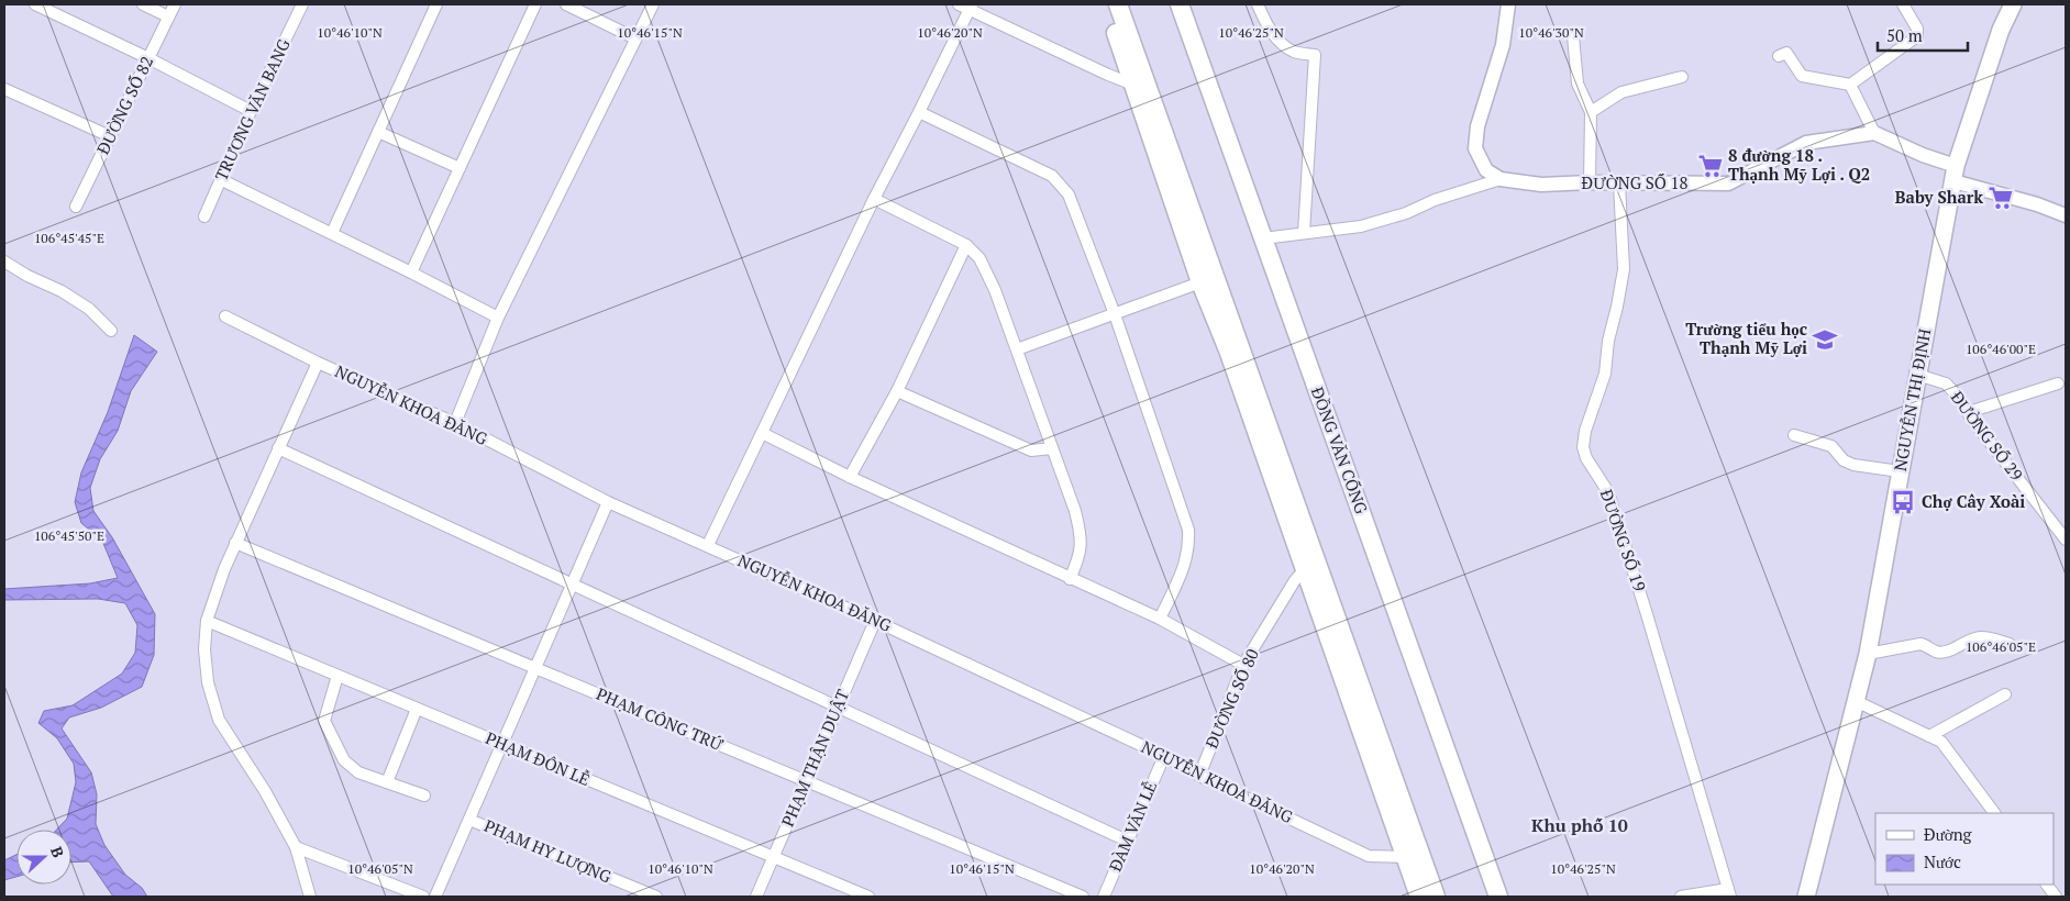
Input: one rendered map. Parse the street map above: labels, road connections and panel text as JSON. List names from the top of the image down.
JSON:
{
  "streets": {
    "main road": ["NGUYỄN THỊ ĐỊNH", "ĐỒNG VĂN CỐNG"],
    "street": [
      "ĐƯỜNG SỐ 82",
      "TRƯƠNG VĂN BANG",
      "ĐƯỜNG SỐ 18",
      "NGUYỄN KHOA ĐĂNG",
      "ĐƯỜNG SỐ 29",
      "ĐƯỜNG SỐ 19",
      "ĐƯỜNG SỐ 80",
      "PHẠM CÔNG TRỨ",
      "PHẠM THẬN DUẬT",
      "PHẠM ĐÔN LỄ",
      "ĐÀM VĂN LỄ",
      "PHẠM HY LƯỢNG"
    ]
  },
  "crossings": [
    ["ĐƯỜNG SỐ 18", "ĐỒNG VĂN CỐNG"],
    ["ĐƯỜNG SỐ 18", "ĐƯỜNG SỐ 19"],
    ["NGUYỄN THỊ ĐỊNH", "ĐƯỜNG SỐ 29"],
    ["NGUYỄN KHOA ĐĂNG", "ĐƯỜNG SỐ 80"],
    ["NGUYỄN KHOA ĐĂNG", "PHẠM THẬN DUẬT"],
    ["NGUYỄN KHOA ĐĂNG", "ĐÀM VĂN LỄ"],
    ["PHẠM CÔNG TRỨ", "PHẠM THẬN DUẬT"],
    ["PHẠM THẬN DUẬT", "PHẠM ĐÔN LỄ"]
  ],
  "districts": ["Khu phố 10"],
  "places": {
    "supermarket": ["8 đường 18 . Thạnh Mỹ Lợi . Q2", "Baby Shark"],
    "school or university": ["Trường tiểu học Thạnh Mỹ Lợi"],
    "bus stop": ["Chợ Cây Xoài"]
  },
  "legend": ["Đường", "Nước"],
  "scale_bar": "50 m",
  "north": "right",
  "coordinates": [
    "10°46'10\"N",
    "10°46'15\"N",
    "10°46'20\"N",
    "10°46'25\"N",
    "10°46'30\"N",
    "106°45'45\"E",
    "106°46'00\"E",
    "106°45'50\"E",
    "106°46'05\"E",
    "10°46'05\"N"
  ]
}
